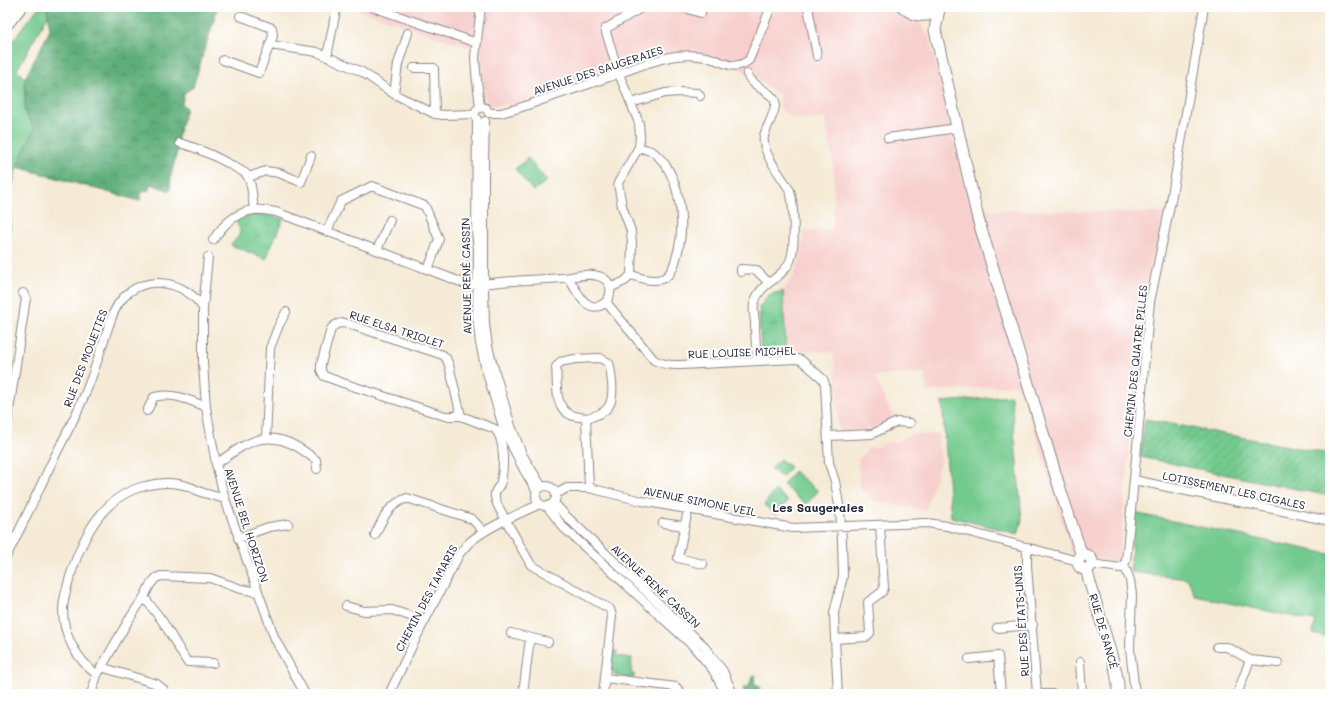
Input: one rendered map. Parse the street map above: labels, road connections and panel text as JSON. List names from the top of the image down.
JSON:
{
  "streets": {
    "street": [
      "AVENUE DES SAUGERAIES",
      "AVENUE RENÉ CASSIN",
      "RUE ELSA TRIOLET",
      "RUE LOUISE MICHEL",
      "RUE DES MOUETTES",
      "CHEMIN DES QUATRE PILLES",
      "LOTISSEMENT LES CIGALES",
      "AVENUE SIMONE VEIL",
      "AVENUE BEL HORIZON",
      "CHEMIN DES TAMARIS",
      "RUE DES ÉTATS-UNIS",
      "RUE DE SANCÉ"
    ]
  },
  "crossings": [
    ["AVENUE DES SAUGERAIES", "AVENUE RENÉ CASSIN"],
    ["AVENUE RENÉ CASSIN", "AVENUE SIMONE VEIL"],
    ["AVENUE RENÉ CASSIN", "CHEMIN DES TAMARIS"],
    ["RUE ELSA TRIOLET", "CHEMIN DES TAMARIS"],
    ["RUE LOUISE MICHEL", "AVENUE SIMONE VEIL"],
    ["RUE DES MOUETTES", "AVENUE BEL HORIZON"],
    ["CHEMIN DES QUATRE PILLES", "LOTISSEMENT LES CIGALES"],
    ["AVENUE SIMONE VEIL", "CHEMIN DES TAMARIS"],
    ["AVENUE SIMONE VEIL", "RUE DES ÉTATS-UNIS"],
    ["AVENUE SIMONE VEIL", "RUE DE SANCÉ"]
  ],
  "districts": ["Les Saugeraies"]
}
